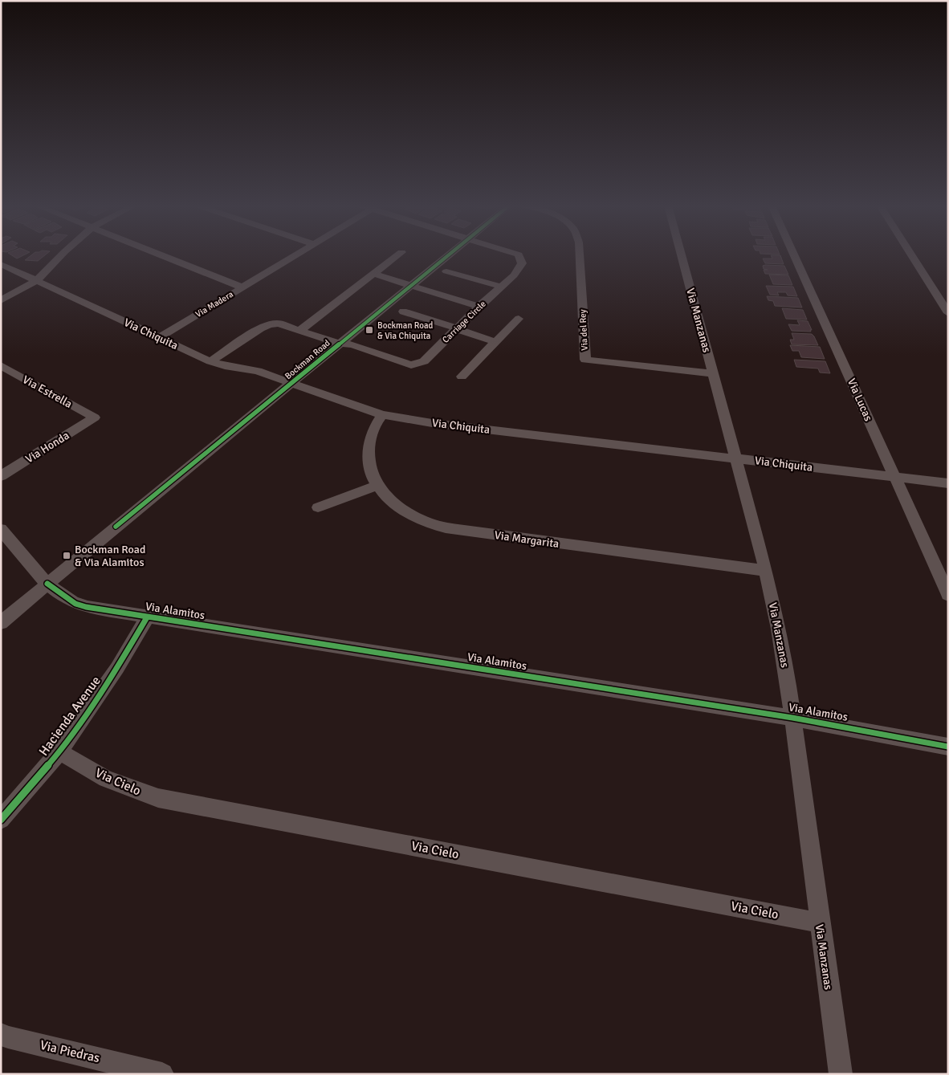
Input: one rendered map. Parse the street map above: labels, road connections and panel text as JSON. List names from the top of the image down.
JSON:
{
  "streets": {
    "street": [
      "Via Madera",
      "Via Manzanas",
      "Carriage Circle",
      "Via del Rey",
      "Via Chiquita",
      "Bockman Road",
      "Via Estrella",
      "Via Lucas",
      "Via Honda",
      "Via Margarita",
      "Via Alamitos",
      "Hacienda Avenue",
      "Via Cielo",
      "Via Piedras"
    ]
  },
  "crossings": [
    ["Via Madera", "Via Chiquita"],
    ["Via Manzanas", "Via del Rey"],
    ["Via Manzanas", "Via Chiquita"],
    ["Via Manzanas", "Via Margarita"],
    ["Via Manzanas", "Via Alamitos"],
    ["Via Manzanas", "Via Cielo"],
    ["Carriage Circle", "Via Chiquita"],
    ["Carriage Circle", "Bockman Road"],
    ["Via Chiquita", "Bockman Road"],
    ["Via Chiquita", "Via Lucas"],
    ["Via Chiquita", "Via Margarita"],
    ["Bockman Road", "Via Alamitos"],
    ["Via Estrella", "Via Honda"],
    ["Via Alamitos", "Hacienda Avenue"],
    ["Hacienda Avenue", "Via Cielo"]
  ],
  "places": {
    "transit": ["Bockman Road & Via Chiquita", "Bockman Road & Via Alamitos"]
  }
}
